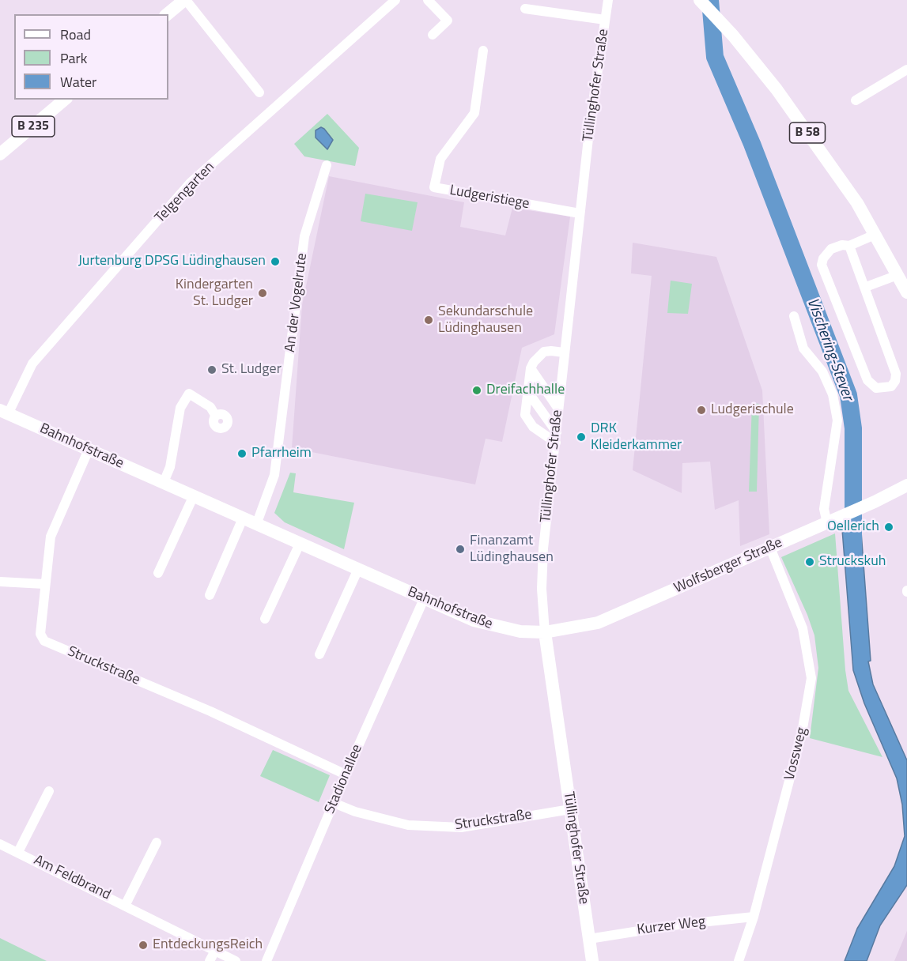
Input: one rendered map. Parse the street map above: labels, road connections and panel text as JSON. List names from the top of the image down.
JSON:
{
  "streets": {
    "main road": [
      "Tüllinghofer Straße",
      "B 235",
      "B 58",
      "Bahnhofstraße",
      "Wolfsberger Straße"
    ],
    "street": [
      "Telgengarten",
      "Ludgeristiege",
      "An der Vogelrute",
      "Struckstraße",
      "Vossweg",
      "Stadionallee",
      "Am Feldbrand",
      "Kurzer Weg"
    ]
  },
  "crossings": [
    ["Tüllinghofer Straße", "Ludgeristiege"],
    ["Tüllinghofer Straße", "Bahnhofstraße"],
    ["Tüllinghofer Straße", "Wolfsberger Straße"],
    ["Tüllinghofer Straße", "Struckstraße"],
    ["Tüllinghofer Straße", "Kurzer Weg"],
    ["Telgengarten", "Bahnhofstraße"],
    ["An der Vogelrute", "Bahnhofstraße"],
    ["Bahnhofstraße", "Wolfsberger Straße"],
    ["Bahnhofstraße", "Struckstraße"],
    ["Bahnhofstraße", "Stadionallee"],
    ["Wolfsberger Straße", "Vossweg"],
    ["Struckstraße", "Stadionallee"],
    ["Vossweg", "Kurzer Weg"]
  ],
  "water": ["Vischering-Stever"],
  "places": [
    "Jurtenburg DPSG Lüdinghausen",
    "Kindergarten St. Ludger",
    "Sekundarschule Lüdinghausen",
    "St. Ludger",
    "Dreifachhalle",
    "Ludgerischule",
    "DRK Kleiderkammer",
    "Pfarrheim",
    "Oellerich",
    "Finanzamt Lüdinghausen",
    "Struckskuh",
    "EntdeckungsReich"
  ],
  "legend": ["Road", "Park", "Water"]
}
